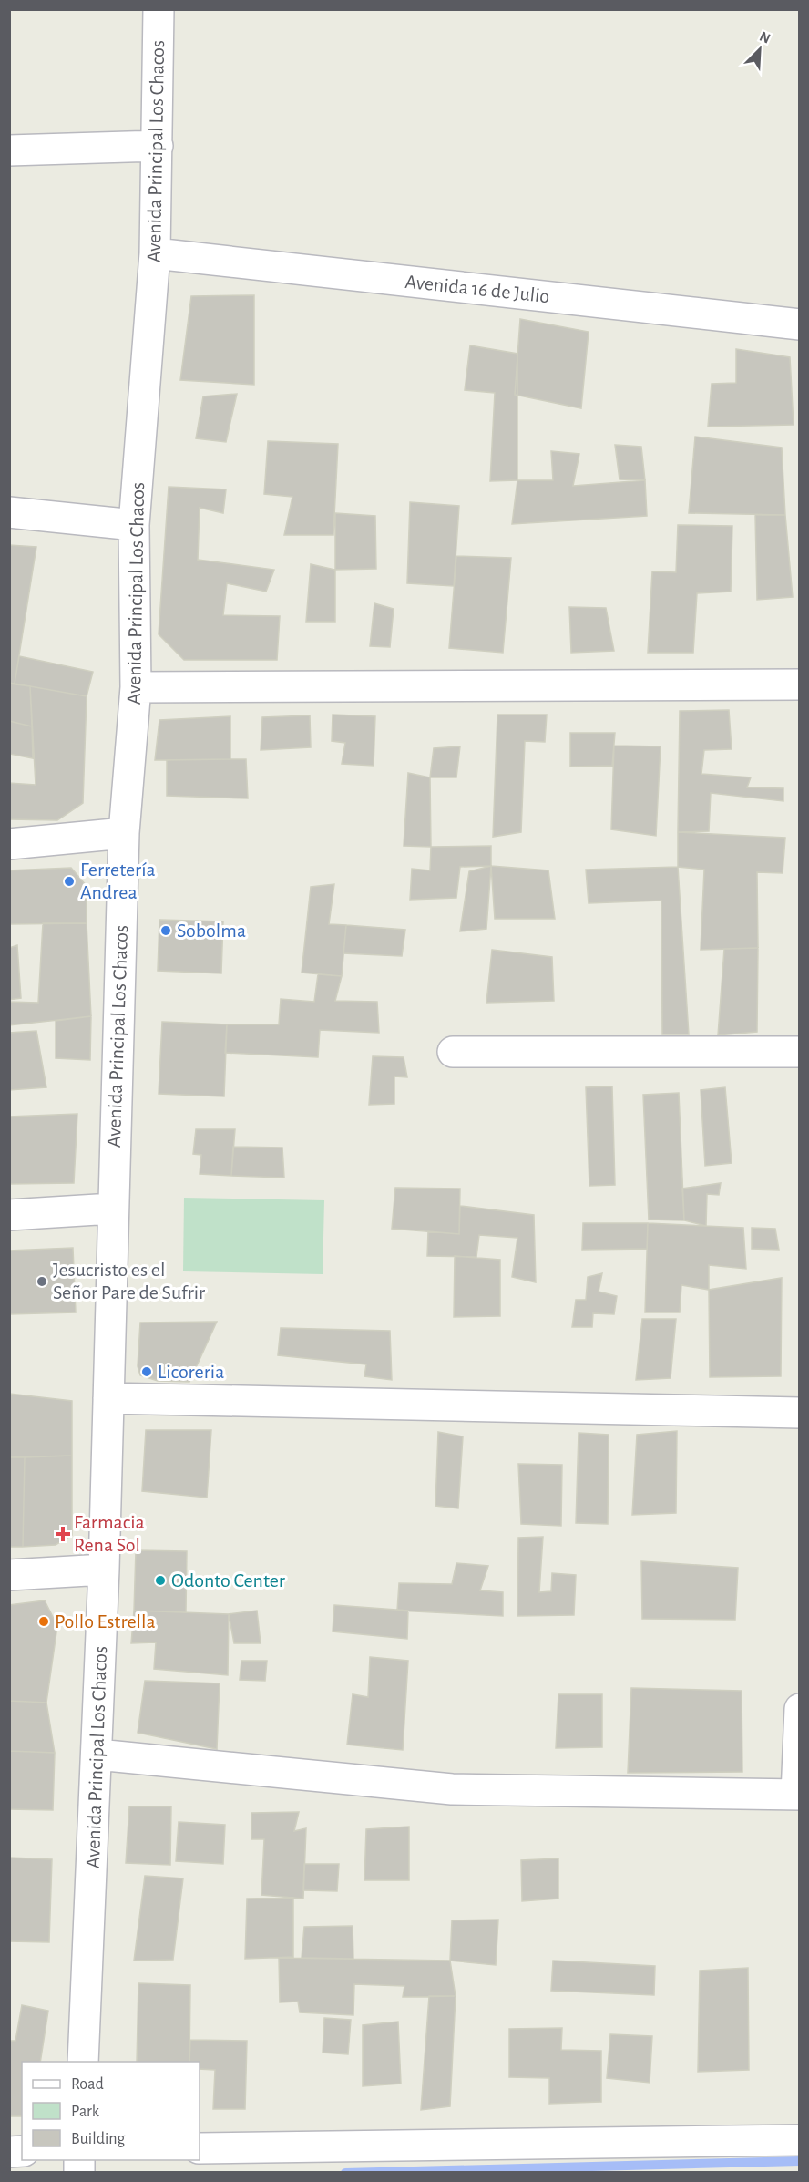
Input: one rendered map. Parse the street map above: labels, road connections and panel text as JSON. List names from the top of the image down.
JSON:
{
  "streets": {
    "street": ["Avenida Principal Los Chacos", "Avenida 16 de Julio"]
  },
  "crossings": [
    ["Avenida Principal Los Chacos", "Avenida 16 de Julio"]
  ],
  "places": {
    "other": [
      "Ferretería Andrea",
      "Sobolma",
      "Jesucristo es el Señor Pare de Sufrir",
      "Licoreria",
      "Odonto Center",
      "Pollo Estrella"
    ],
    "health": ["Farmacia Rena Sol"]
  },
  "legend": ["Road", "Park", "Building"],
  "north": "top right"
}
